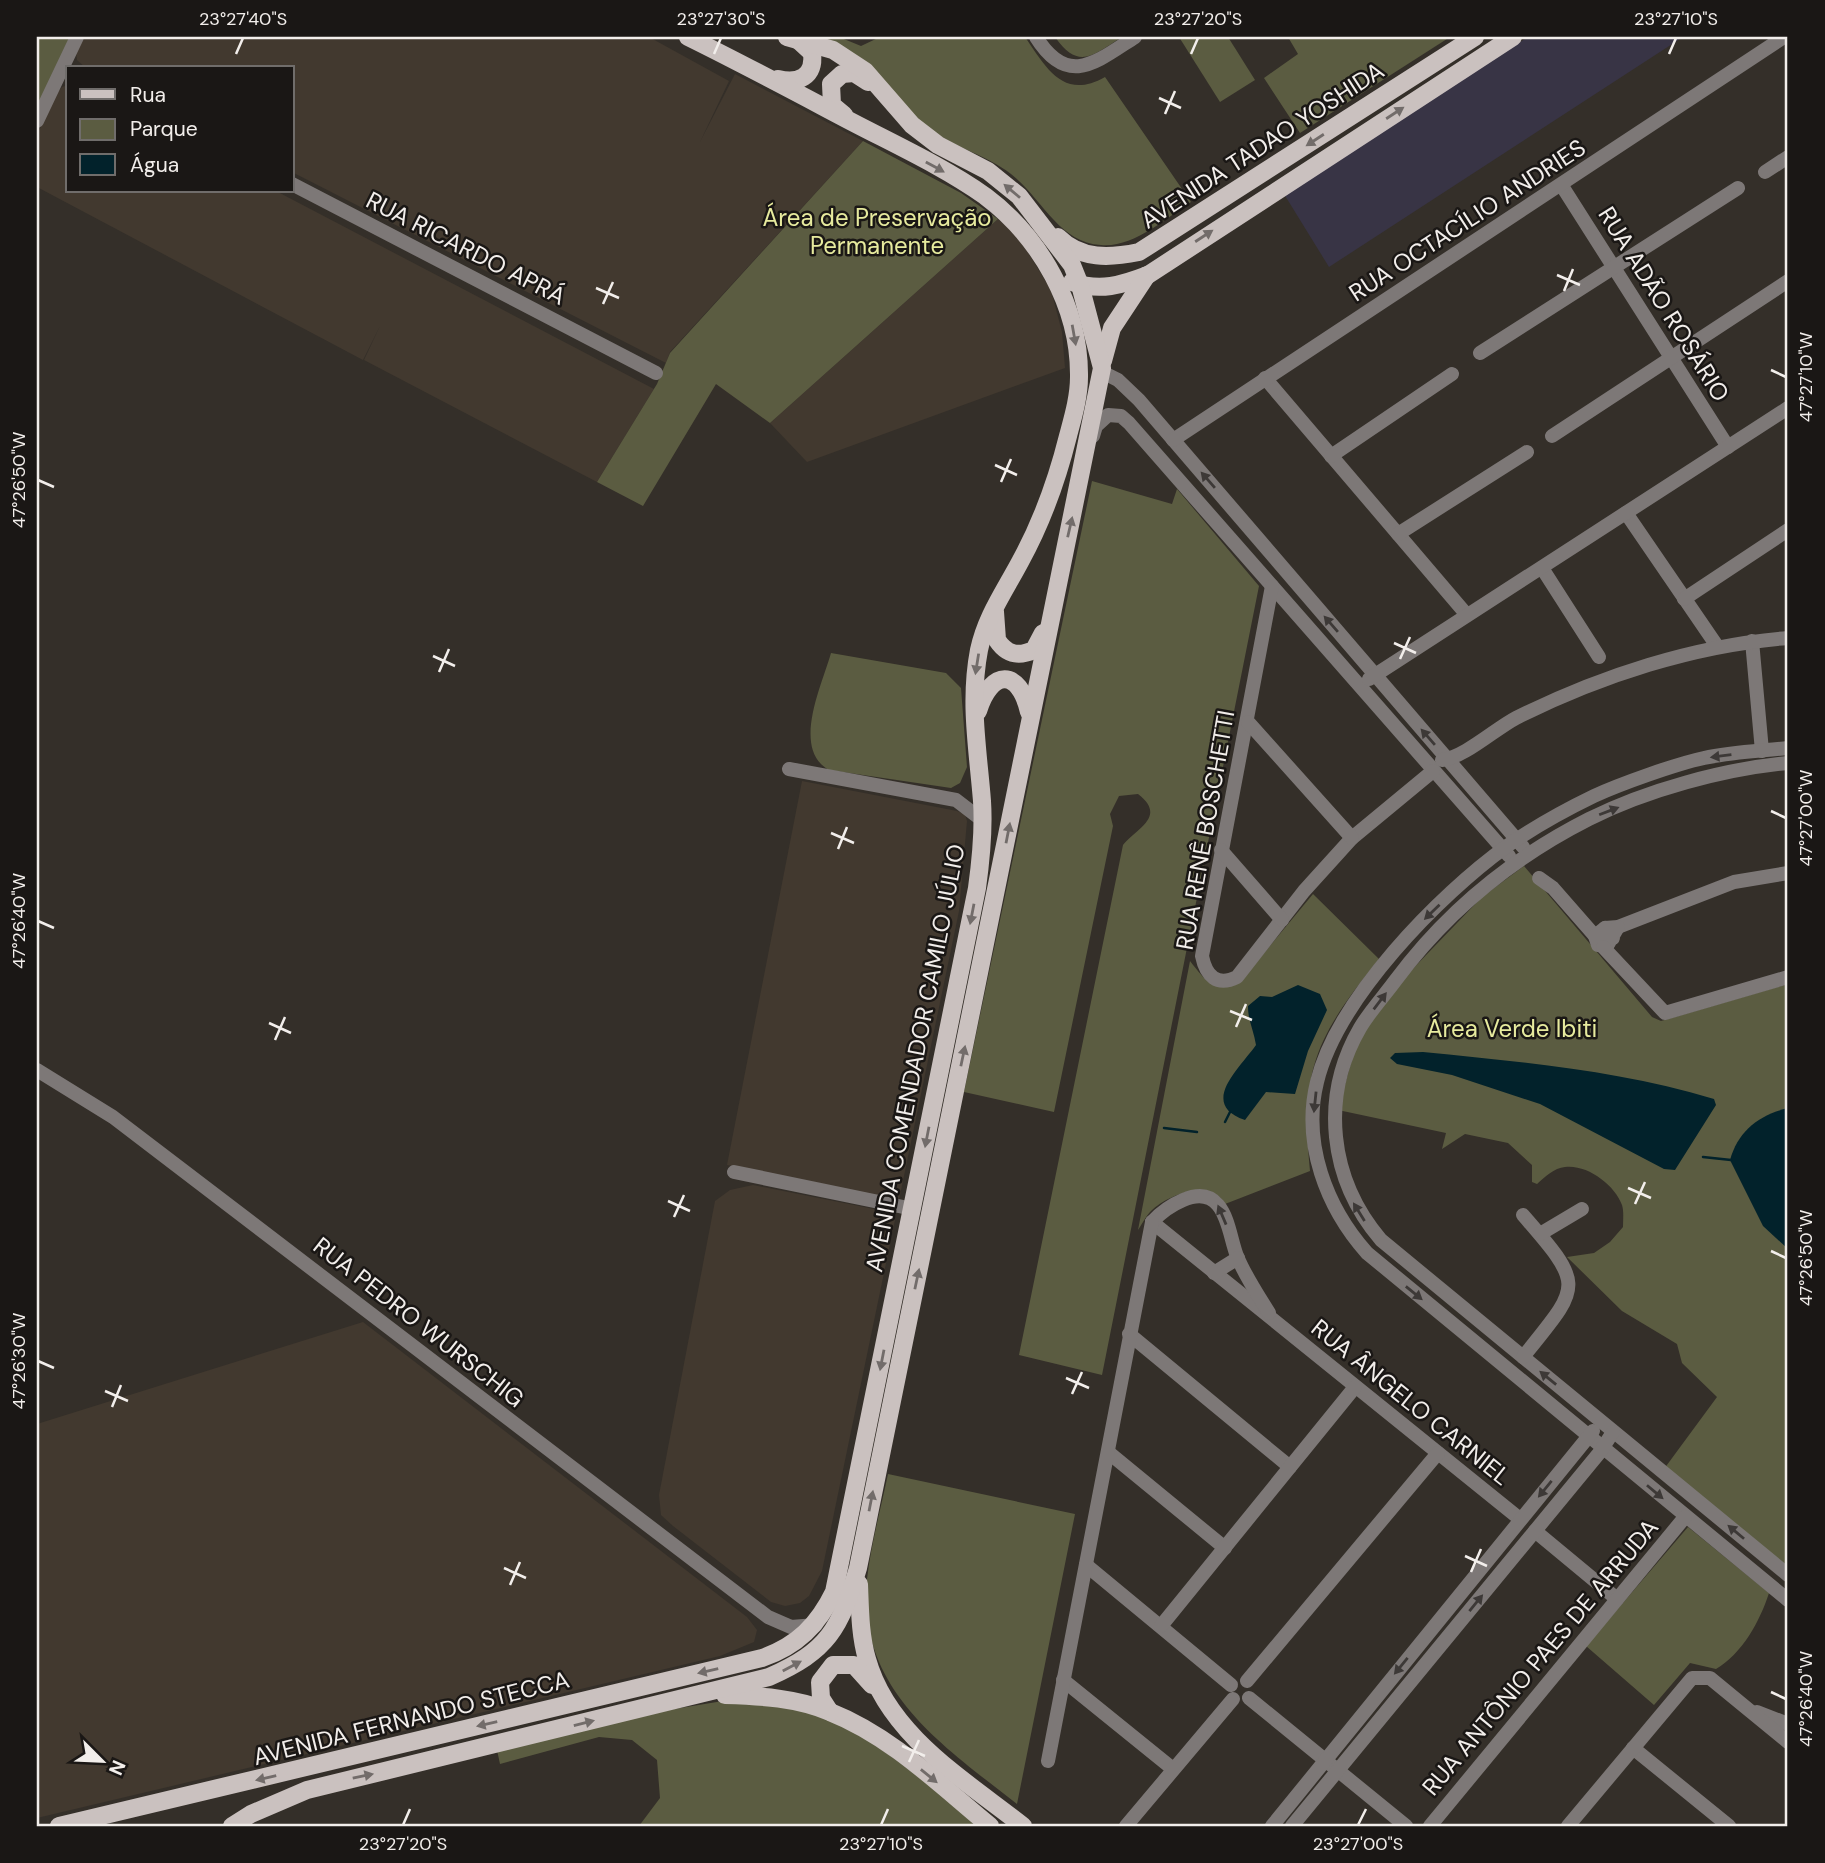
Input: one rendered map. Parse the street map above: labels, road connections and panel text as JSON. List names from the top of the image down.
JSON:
{
  "streets": {
    "main road": ["AVENIDA TADAO YOSHIDA", "AVENIDA COMENDADOR CAMILO JÚLIO", "AVENIDA FERNANDO STECCA"],
    "street": [
      "RUA OCTACÍLIO ANDRIES",
      "RUA RICARDO APRÁ",
      "RUA ADÃO ROSÁRIO",
      "RUA RENÊ BOSCHETTI",
      "RUA PEDRO WURSCHIG",
      "RUA ÂNGELO CARNIEL",
      "RUA ANTÔNIO PAES DE ARRUDA"
    ]
  },
  "crossings": [
    ["AVENIDA TADAO YOSHIDA", "AVENIDA COMENDADOR CAMILO JÚLIO"],
    ["RUA OCTACÍLIO ANDRIES", "RUA ADÃO ROSÁRIO"],
    ["AVENIDA COMENDADOR CAMILO JÚLIO", "RUA PEDRO WURSCHIG"],
    ["AVENIDA COMENDADOR CAMILO JÚLIO", "AVENIDA FERNANDO STECCA"]
  ],
  "parks": ["Área de Preservação Permanente", "Área Verde Ibiti"],
  "legend": ["Rua", "Parque", "Água"],
  "north": "bottom right",
  "coordinates": [
    "23°27'40\"S",
    "23°27'30\"S",
    "23°27'20\"S",
    "23°27'10\"S",
    "47°27'10\"W",
    "47°26'50\"W",
    "47°27'00\"W",
    "47°26'40\"W",
    "47°26'30\"W",
    "23°27'00\"S"
  ]
}
